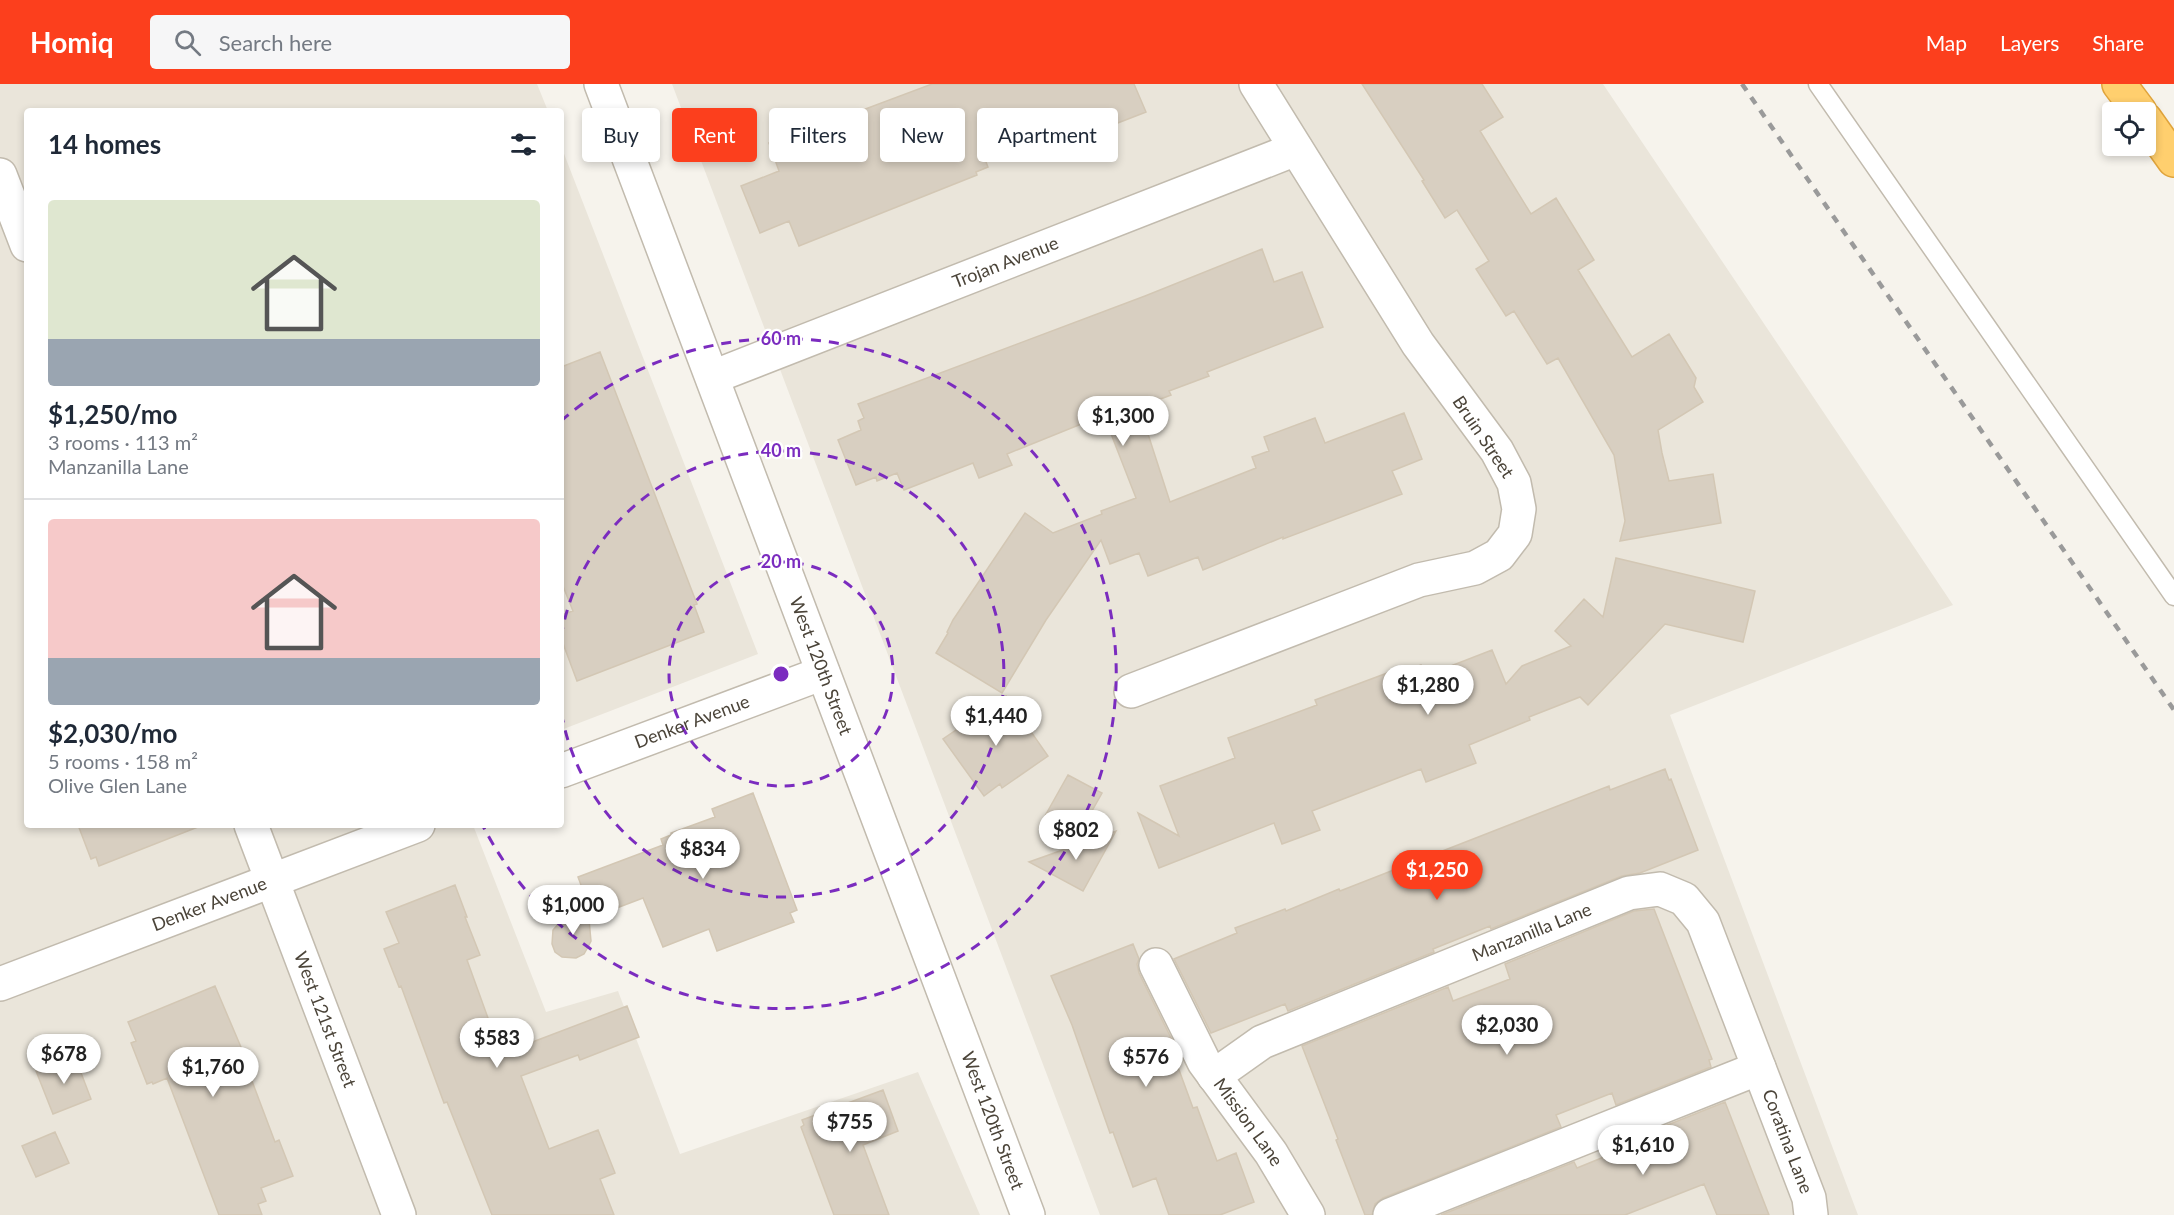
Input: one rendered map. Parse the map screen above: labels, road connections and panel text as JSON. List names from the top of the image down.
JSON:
{
  "streets": {
    "street": [
      "Trojan Avenue",
      "Bruin Street",
      "West 120th Street",
      "Denker Avenue",
      "Manzanilla Lane",
      "West 121st Street",
      "Mission Lane",
      "Coratina Lane"
    ]
  },
  "crossings": [
    ["Trojan Avenue", "Bruin Street"],
    ["Trojan Avenue", "West 120th Street"],
    ["West 120th Street", "Denker Avenue"],
    ["Denker Avenue", "West 121st Street"],
    ["Manzanilla Lane", "Mission Lane"],
    ["Manzanilla Lane", "Coratina Lane"]
  ],
  "page": {
    "header": "Homiq",
    "search": "Search here",
    "nav": ["Map", "Layers", "Share"],
    "chip": [
      "Buy",
      "Rent",
      "Filters",
      "New",
      "Apartment"
    ],
    "heading": "14 homes",
    "list": [
      {
        "name": "$1,250/mo",
        "note": "3 rooms · 113 m² · Manzanilla Lane"
      },
      {
        "name": "$2,030/mo",
        "note": "5 rooms · 158 m² · Olive Glen Lane"
      }
    ],
    "price": [
      "$1,300",
      "$1,280",
      "$1,440",
      "$802",
      "$834",
      "$1,250",
      "$1,000",
      "$2,030",
      "$583",
      "$678",
      "$576",
      "$1,760",
      "$755",
      "$1,610"
    ]
  },
  "rings": ["60 m", "40 m", "20 m"]
}
